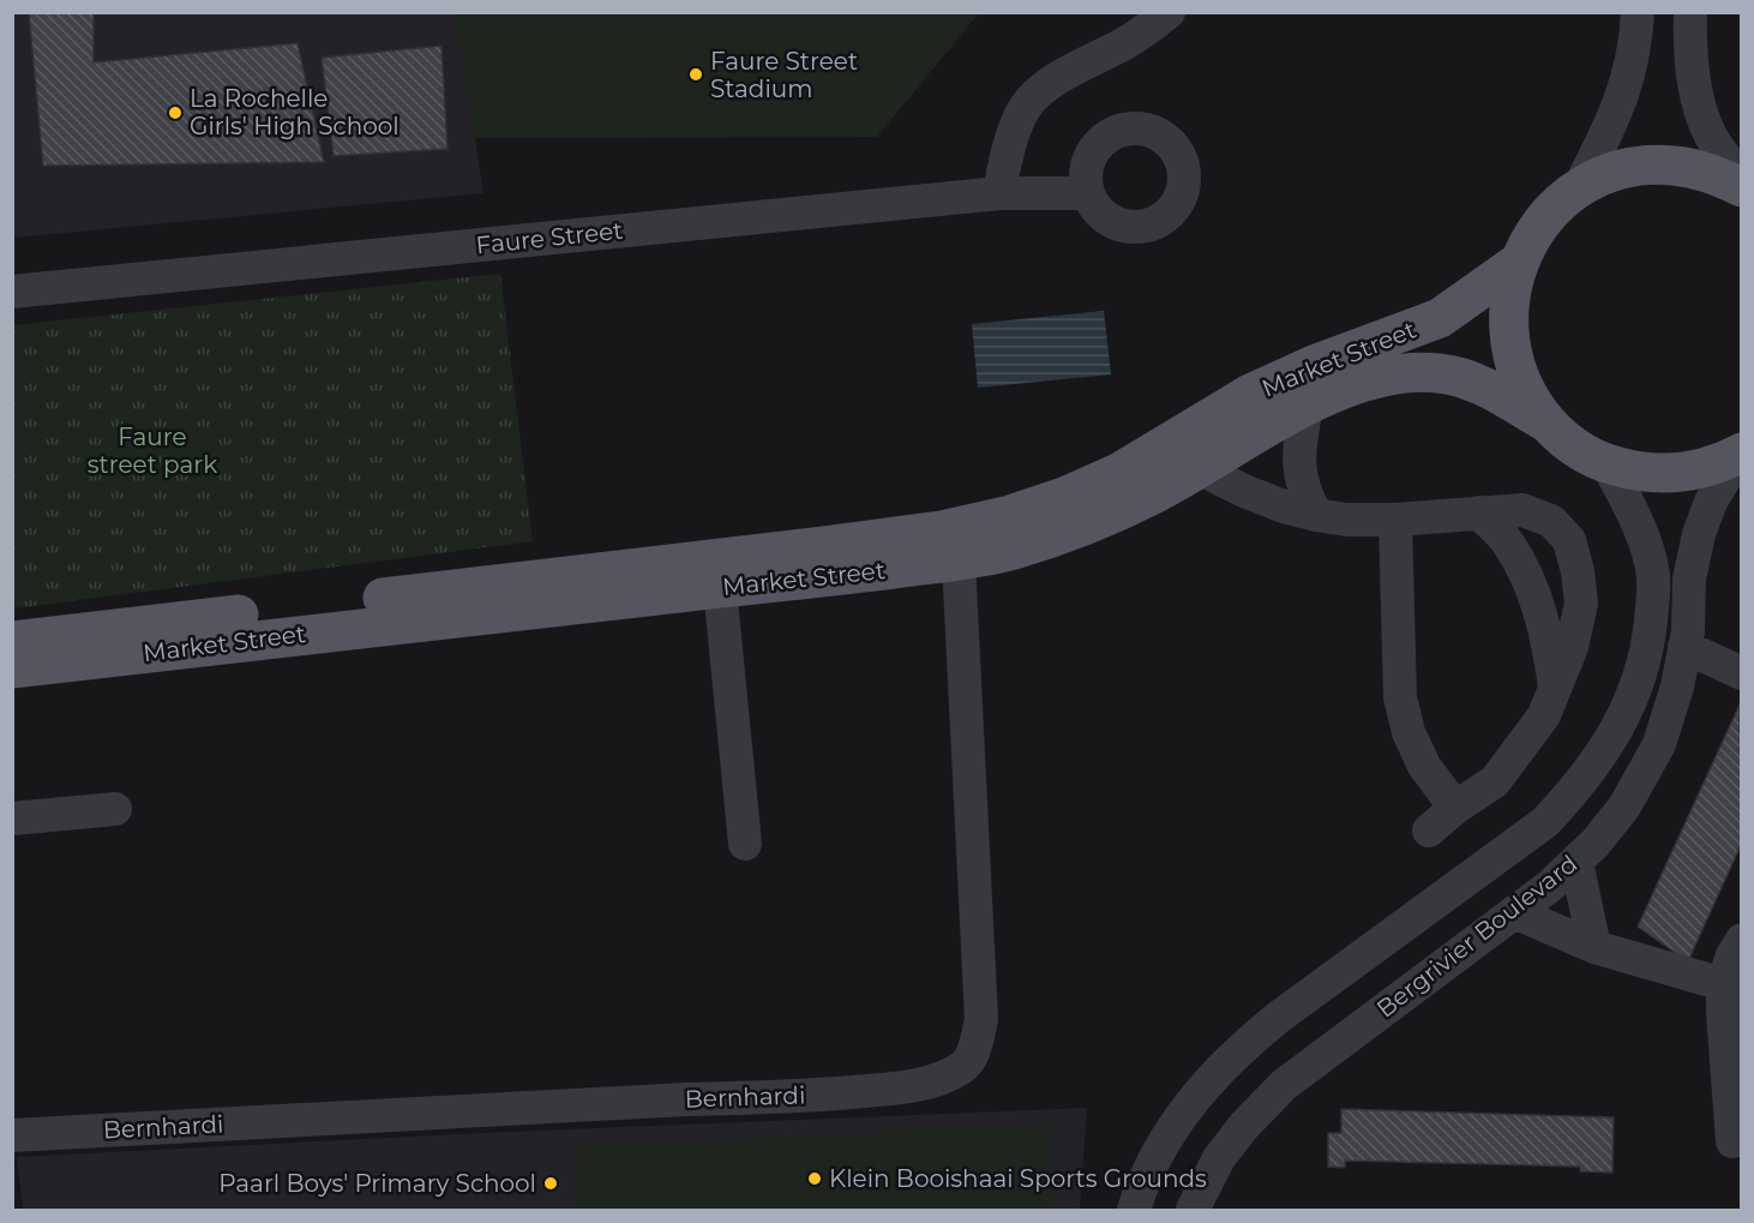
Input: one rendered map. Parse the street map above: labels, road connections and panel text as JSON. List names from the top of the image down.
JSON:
{
  "streets": {
    "main road": ["Market Street"],
    "street": ["Faure Street", "Bergrivier Boulevard", "Bernhardi"]
  },
  "crossings": [
    ["Market Street", "Bernhardi"]
  ],
  "parks": ["Faure street park"],
  "places": [
    "Faure Street Stadium",
    "La Rochelle Girls' High School",
    "Klein Booishaai Sports Grounds",
    "Paarl Boys' Primary School"
  ]
}
